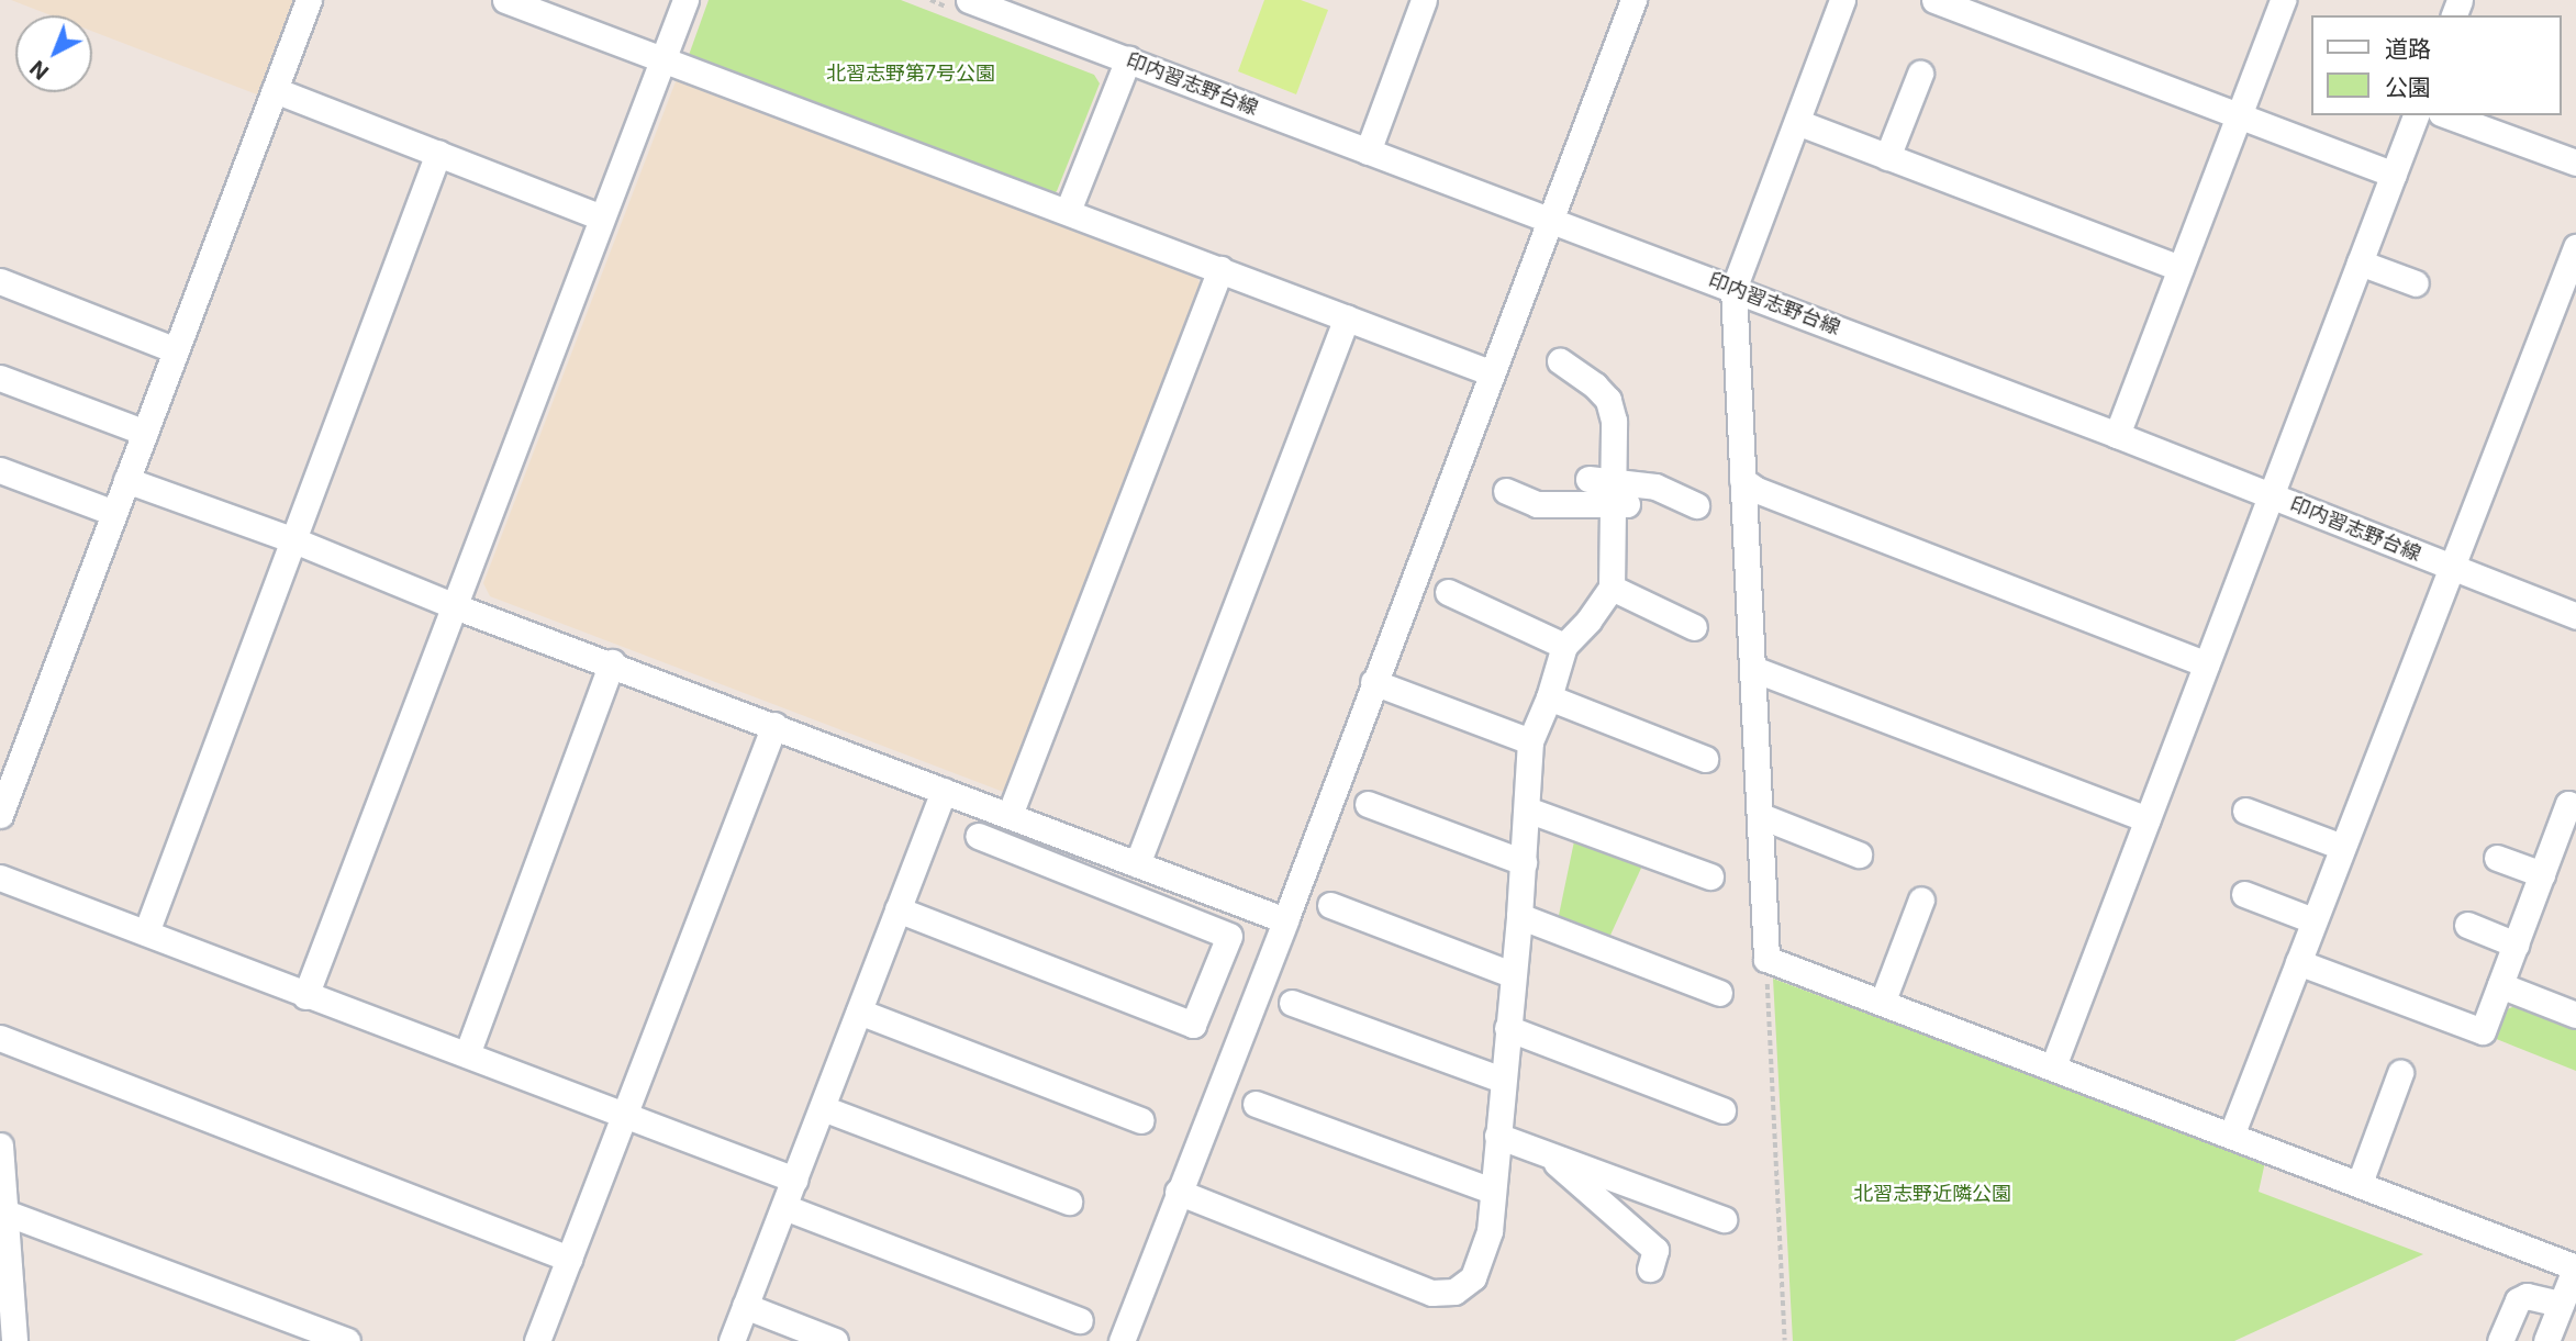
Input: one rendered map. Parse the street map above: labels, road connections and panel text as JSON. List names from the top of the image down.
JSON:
{
  "streets": {
    "street": ["印内習志野台線"]
  },
  "parks": ["北習志野第7号公園", "北習志野近隣公園"],
  "legend": ["道路", "公園"],
  "north": "bottom left"
}
